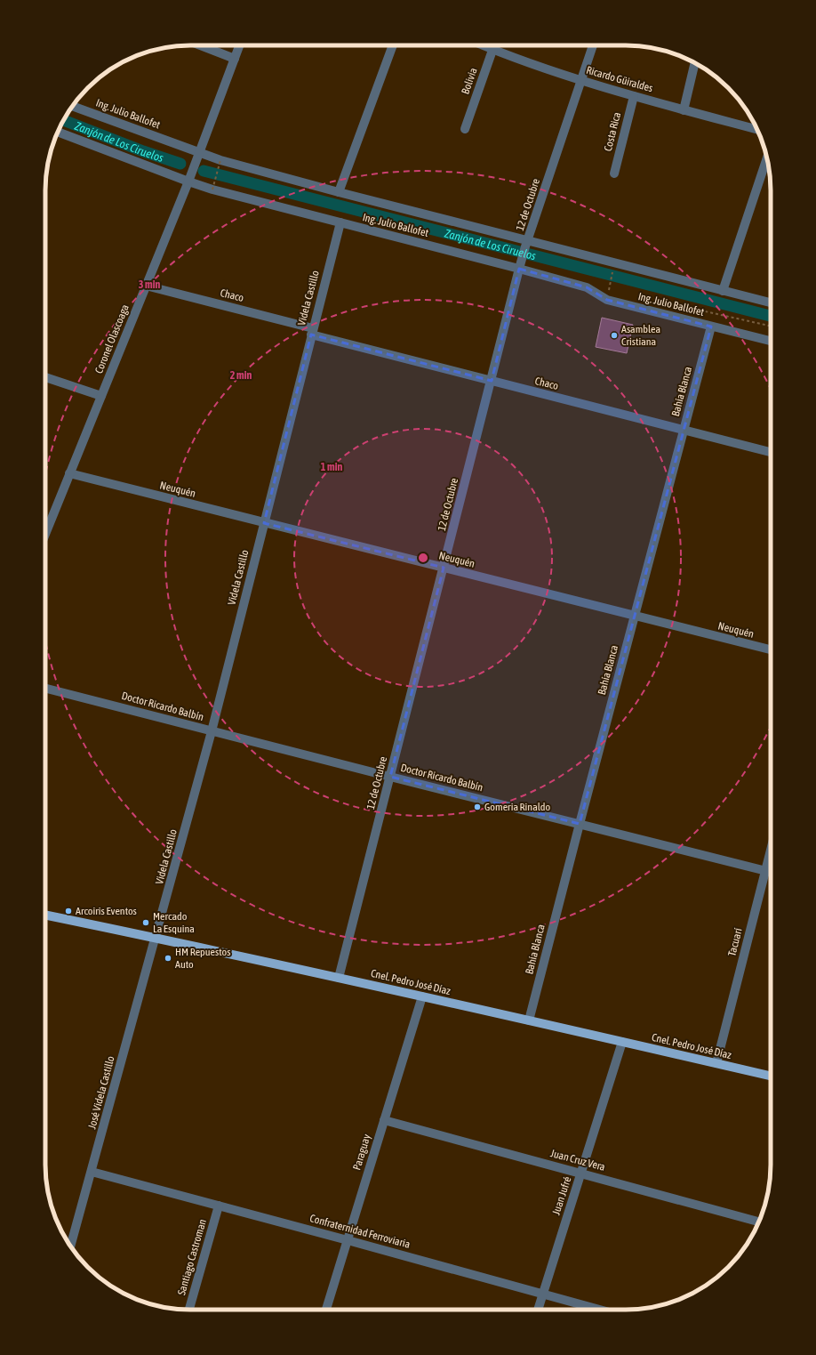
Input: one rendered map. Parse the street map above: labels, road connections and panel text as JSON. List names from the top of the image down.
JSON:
{
  "streets": {
    "main road": ["Cnel. Pedro José Díaz"],
    "street": [
      "Ricardo Güiraldes",
      "Bolivia",
      "Ing. Julio Ballofet",
      "Costa Rica",
      "12 de Octubre",
      "Chaco",
      "Videla Castillo",
      "Coronel Olascoaga",
      "Bahía Blanca",
      "Neuquén",
      "Doctor Ricardo Balbín",
      "Tacuarí",
      "José Videla Castillo",
      "Paraguay",
      "Juan Cruz Vera",
      "Juan Jufré",
      "Confraternidad Ferroviaria",
      "Santiago Castroman"
    ]
  },
  "crossings": [
    ["Ricardo Güiraldes", "Bolivia"],
    ["Ricardo Güiraldes", "Costa Rica"],
    ["Ricardo Güiraldes", "12 de Octubre"],
    ["Ing. Julio Ballofet", "12 de Octubre"],
    ["Ing. Julio Ballofet", "Videla Castillo"],
    ["Ing. Julio Ballofet", "Coronel Olascoaga"],
    ["Ing. Julio Ballofet", "Bahía Blanca"],
    ["12 de Octubre", "Chaco"],
    ["12 de Octubre", "Neuquén"],
    ["12 de Octubre", "Doctor Ricardo Balbín"],
    ["12 de Octubre", "Cnel. Pedro José Díaz"],
    ["Chaco", "Videla Castillo"],
    ["Chaco", "Coronel Olascoaga"],
    ["Chaco", "Bahía Blanca"],
    ["Videla Castillo", "Neuquén"],
    ["Videla Castillo", "Doctor Ricardo Balbín"],
    ["Videla Castillo", "Cnel. Pedro José Díaz"],
    ["Videla Castillo", "José Videla Castillo"],
    ["Coronel Olascoaga", "Neuquén"],
    ["Bahía Blanca", "Neuquén"],
    ["Bahía Blanca", "Doctor Ricardo Balbín"],
    ["Bahía Blanca", "Cnel. Pedro José Díaz"],
    ["Doctor Ricardo Balbín", "Tacuarí"],
    ["Tacuarí", "Cnel. Pedro José Díaz"],
    ["Cnel. Pedro José Díaz", "José Videla Castillo"],
    ["Cnel. Pedro José Díaz", "Paraguay"],
    ["Cnel. Pedro José Díaz", "Juan Jufré"],
    ["José Videla Castillo", "Confraternidad Ferroviaria"],
    ["Paraguay", "Juan Cruz Vera"],
    ["Paraguay", "Confraternidad Ferroviaria"],
    ["Juan Cruz Vera", "Juan Jufré"],
    ["Juan Jufré", "Confraternidad Ferroviaria"],
    ["Confraternidad Ferroviaria", "Santiago Castroman"]
  ],
  "water": ["Zanjón de Los Ciruelos"],
  "places": [
    "Asamblea Cristiana",
    "Gomeria Rinaldo",
    "Arcoiris Eventos",
    "Mercado La Esquina",
    "HM Repuestos Auto"
  ],
  "rings": ["3 min", "2 min", "1 min"]
}
